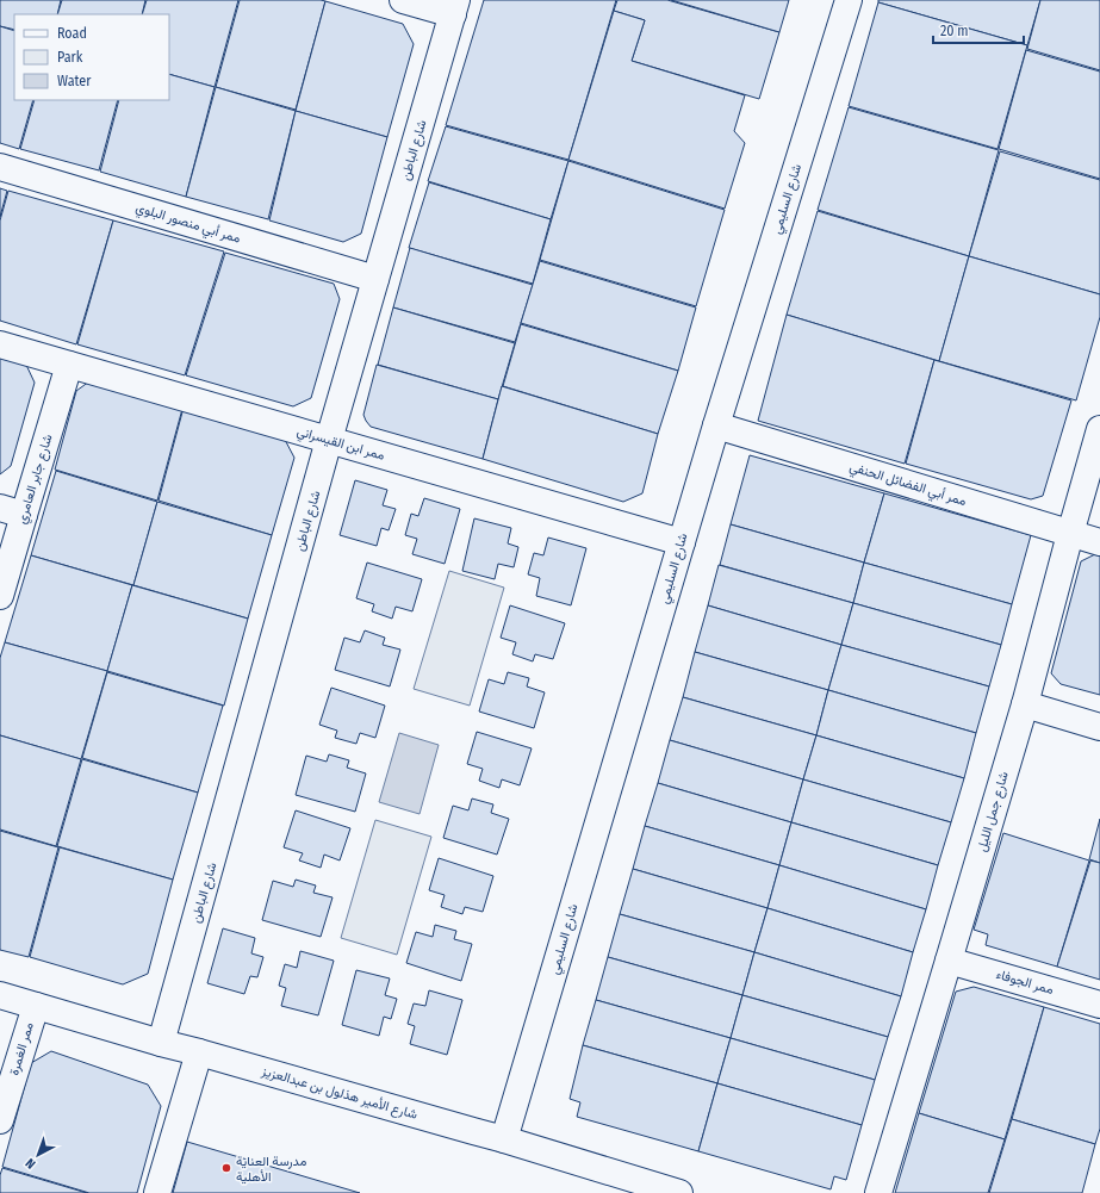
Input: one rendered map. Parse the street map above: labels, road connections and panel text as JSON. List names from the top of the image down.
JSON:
{
  "streets": {
    "street": [
      "شارع الباطن",
      "شارع السليمي",
      "ممر أبي منصور البلوي",
      "ممر ابن القيسراني",
      "شارع جابر العامري",
      "ممر أبي الفضائل الحنفي",
      "شارع جمل الليل",
      "ممر الجوفاء",
      "ممر الغمرة",
      "شارع الأمير هذلول بن عبدالعزيز"
    ]
  },
  "crossings": [
    ["شارع الباطن", "ممر أبي منصور البلوي"],
    ["شارع الباطن", "ممر ابن القيسراني"],
    ["شارع الباطن", "شارع الأمير هذلول بن عبدالعزيز"],
    ["شارع السليمي", "ممر ابن القيسراني"],
    ["شارع السليمي", "ممر أبي الفضائل الحنفي"],
    ["شارع السليمي", "شارع الأمير هذلول بن عبدالعزيز"],
    ["ممر ابن القيسراني", "شارع جابر العامري"],
    ["ممر أبي الفضائل الحنفي", "شارع جمل الليل"],
    ["شارع جمل الليل", "ممر الجوفاء"],
    ["ممر الغمرة", "شارع الأمير هذلول بن عبدالعزيز"]
  ],
  "places": ["مدرسة العناية الأهلية"],
  "legend": ["Road", "Park", "Water"],
  "scale_bar": "20 m",
  "north": "bottom left"
}
